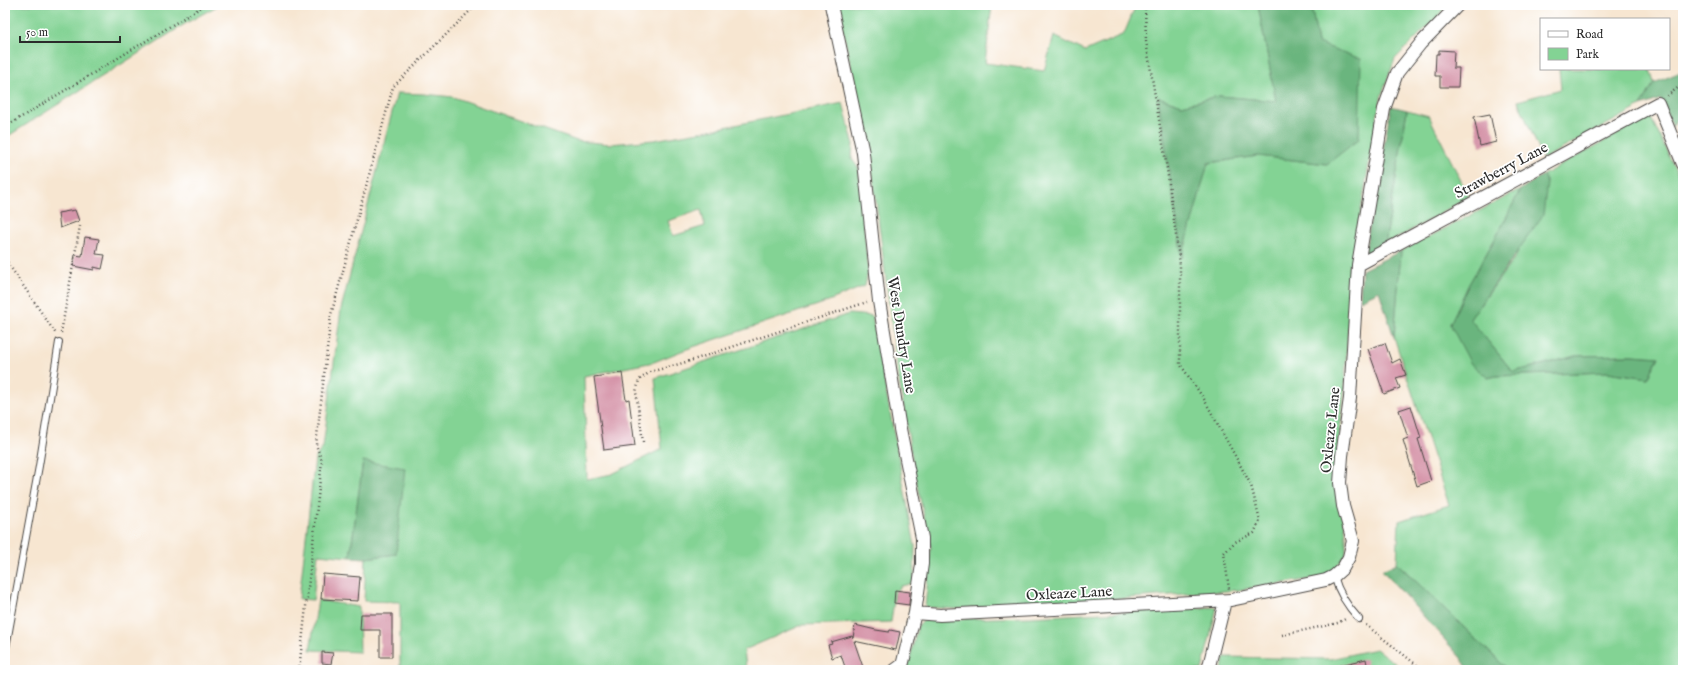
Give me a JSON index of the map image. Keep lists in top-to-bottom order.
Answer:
{
  "streets": {
    "street": ["Strawberry Lane", "West Dundry Lane", "Oxleaze Lane"]
  },
  "crossings": [
    ["Strawberry Lane", "Oxleaze Lane"],
    ["West Dundry Lane", "Oxleaze Lane"]
  ],
  "legend": ["Road", "Park"],
  "scale_bar": "50 m"
}
